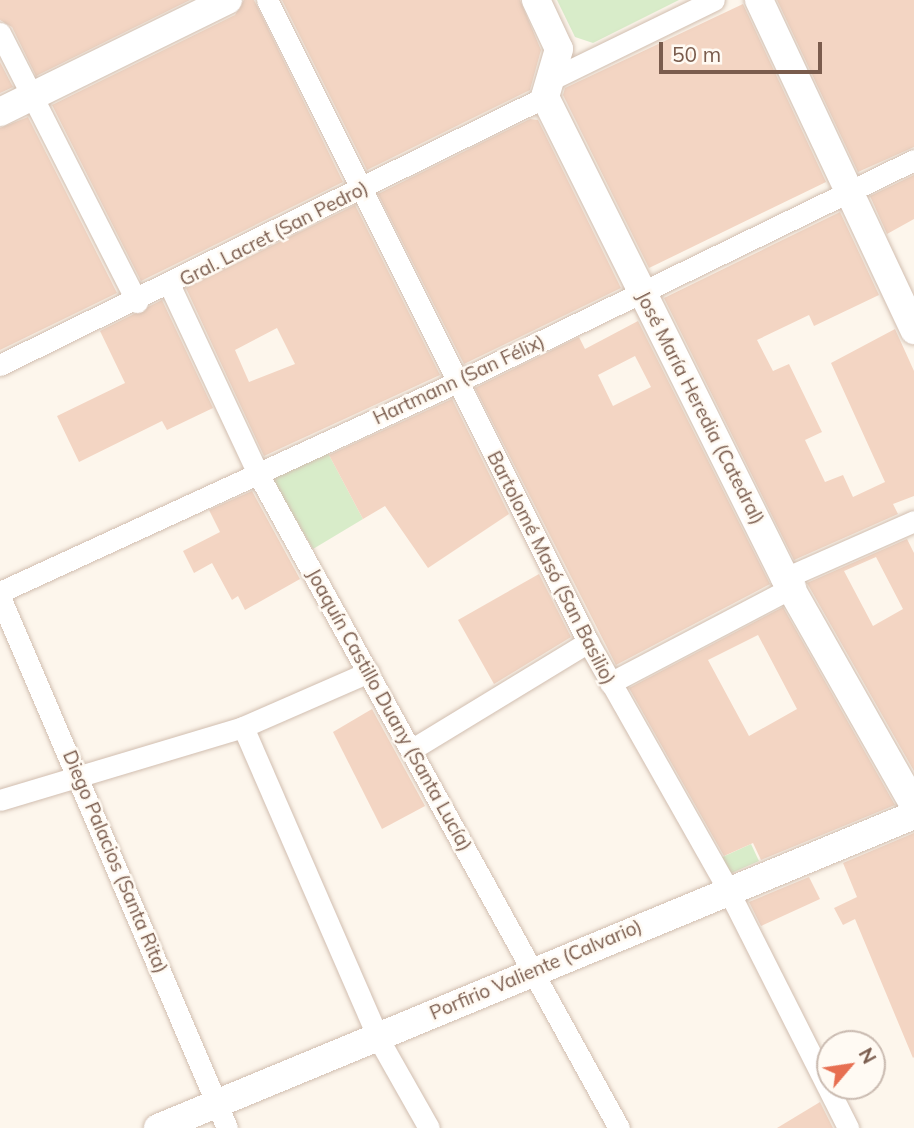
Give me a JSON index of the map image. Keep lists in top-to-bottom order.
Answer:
{
  "streets": {
    "street": [
      "Gral. Lacret (San Pedro)",
      "Hartmann (San Félix)",
      "José María Heredia (Catedral)",
      "Bartolomé Masó (San Basilio)",
      "Joaquín Castillo Duany (Santa Lucía)",
      "Diego Palacios (Santa Rita)",
      "Porfirio Valiente (Calvario)"
    ]
  },
  "crossings": [
    ["Gral. Lacret (San Pedro)", "José María Heredia (Catedral)"],
    ["Gral. Lacret (San Pedro)", "Bartolomé Masó (San Basilio)"],
    ["Gral. Lacret (San Pedro)", "Joaquín Castillo Duany (Santa Lucía)"],
    ["Hartmann (San Félix)", "José María Heredia (Catedral)"],
    ["Hartmann (San Félix)", "Bartolomé Masó (San Basilio)"],
    ["Hartmann (San Félix)", "Joaquín Castillo Duany (Santa Lucía)"],
    ["Bartolomé Masó (San Basilio)", "Porfirio Valiente (Calvario)"],
    ["Joaquín Castillo Duany (Santa Lucía)", "Porfirio Valiente (Calvario)"],
    ["Diego Palacios (Santa Rita)", "Porfirio Valiente (Calvario)"]
  ],
  "scale_bar": "50 m",
  "north": "top right"
}
